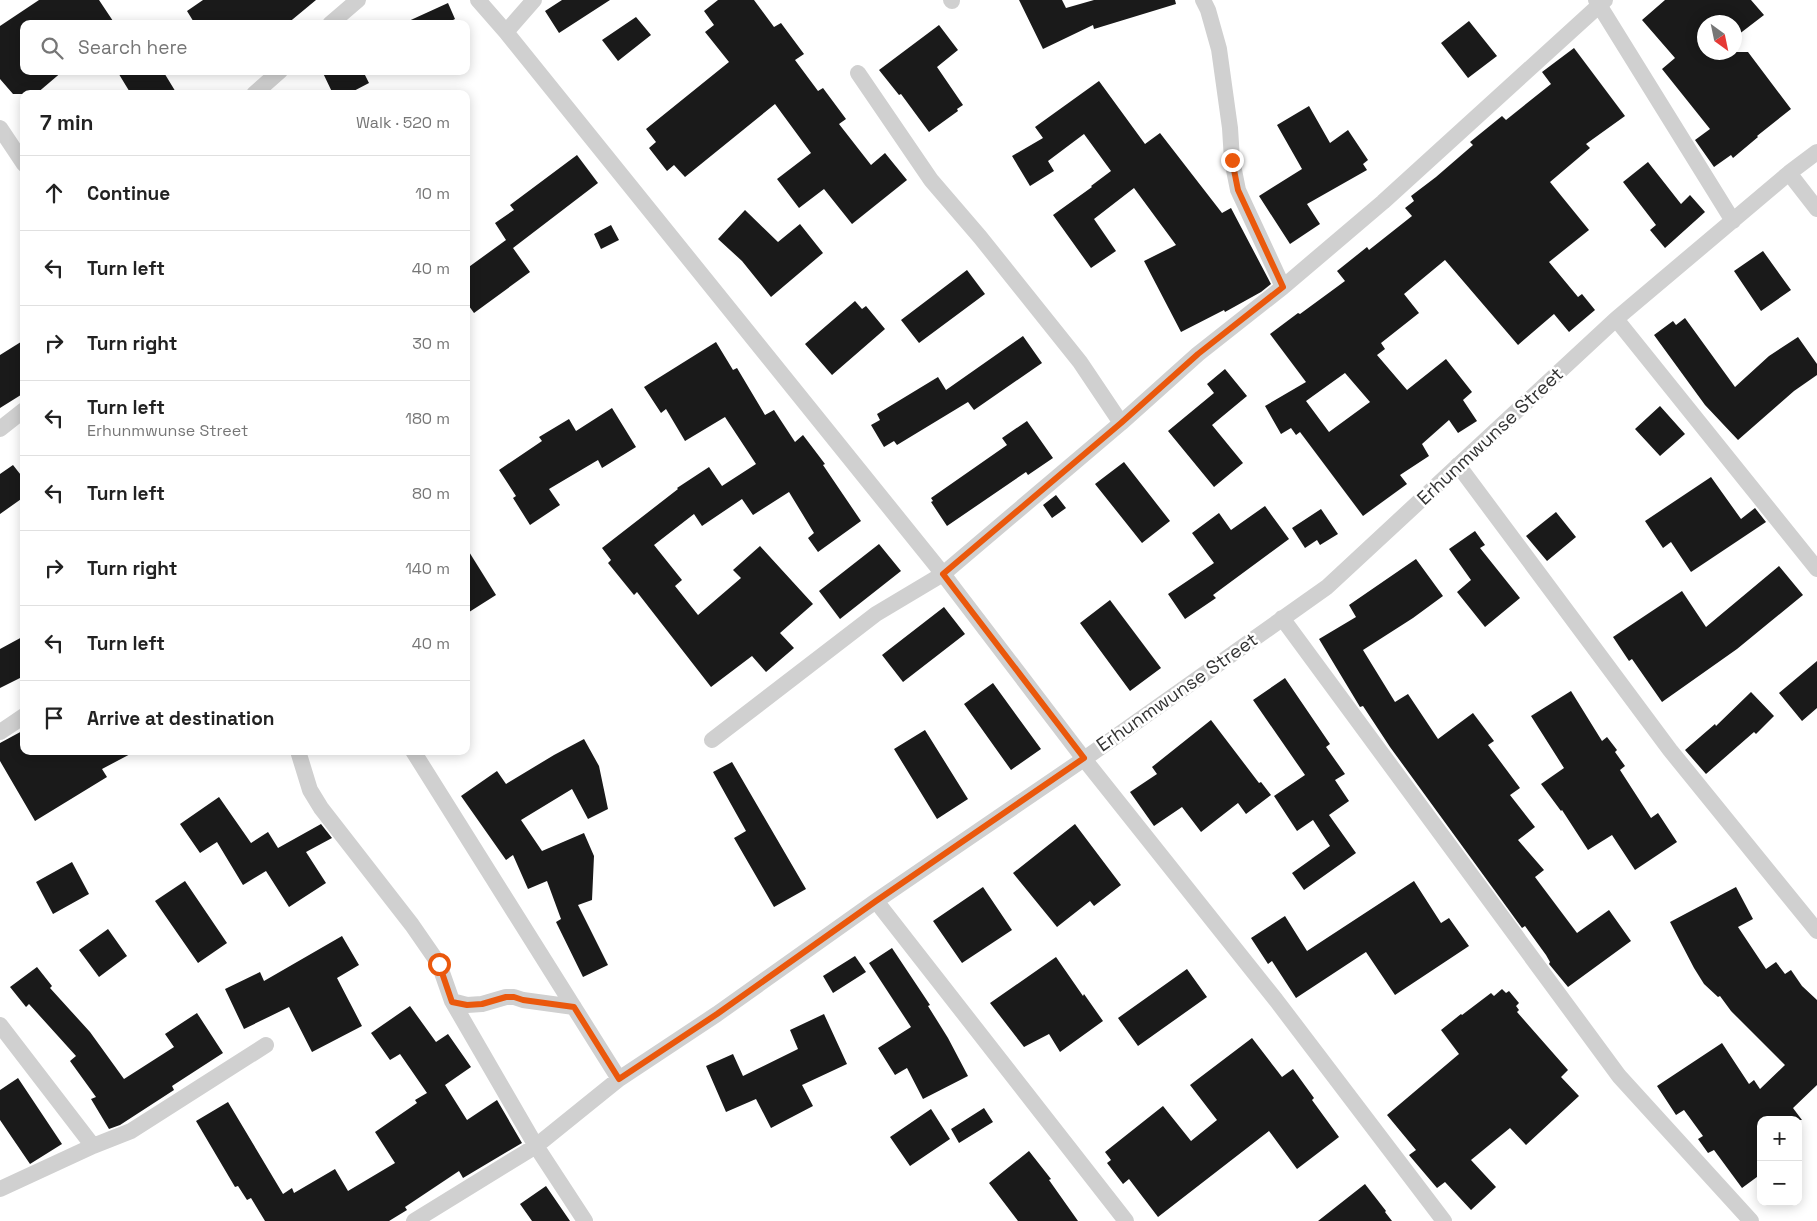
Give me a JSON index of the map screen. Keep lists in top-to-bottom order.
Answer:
{
  "streets": {
    "street": ["Erhunmwunse Street"]
  },
  "north": "bottom right",
  "page": {
    "search": "Search here",
    "heading": ["7 min", "Walk · 520 m"],
    "list": [
      ["Continue", "10 m"],
      ["Turn left", "40 m"],
      ["Turn right", "30 m"],
      ["Turn left", "Erhunmwunse Street", "180 m"],
      ["Turn left", "80 m"],
      ["Turn right", "140 m"],
      ["Turn left", "40 m"],
      "Arrive at destination"
    ],
    "map_buttons": ["+", "−"]
  }
}
